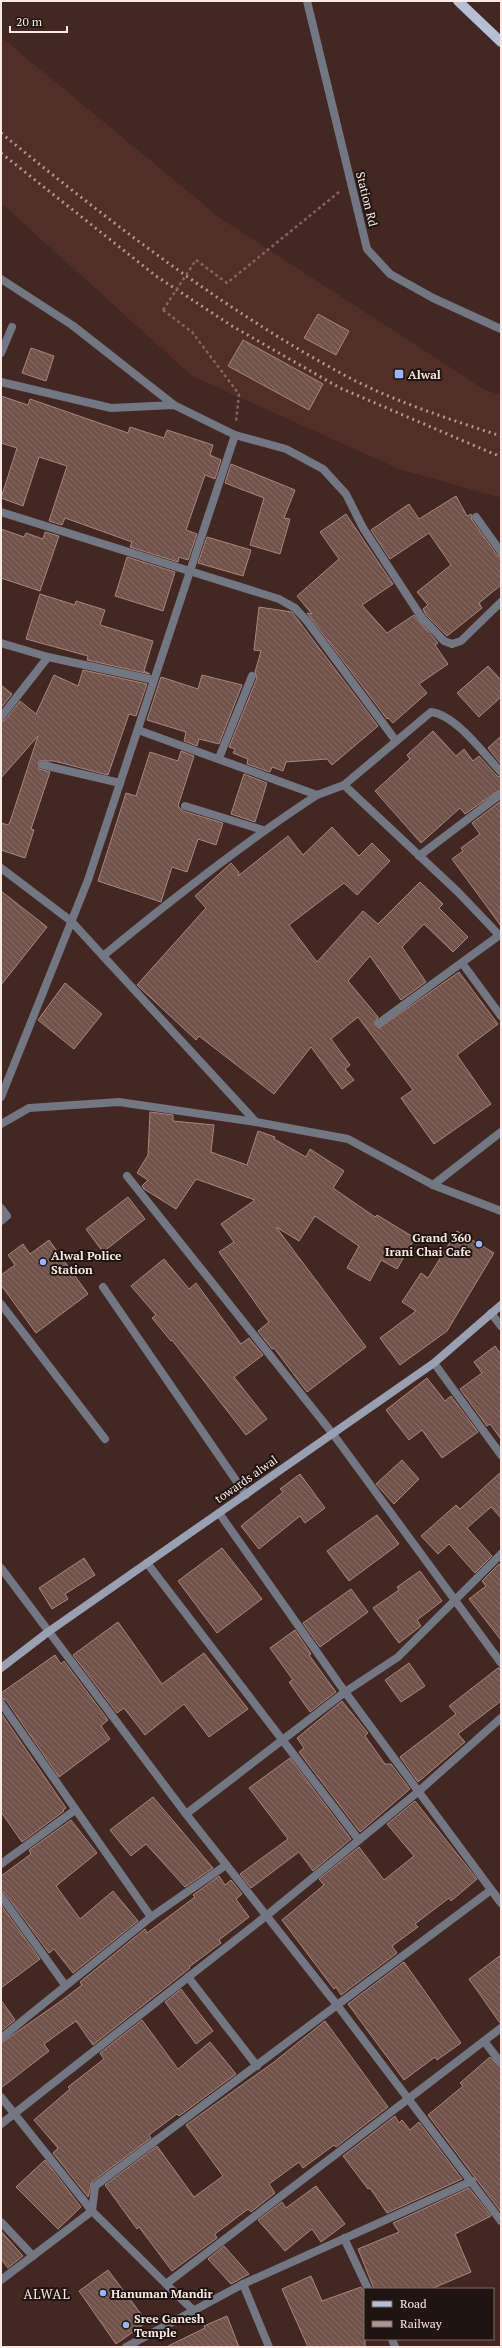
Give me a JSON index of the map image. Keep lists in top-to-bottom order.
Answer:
{
  "streets": {
    "main road": ["towards alwal"],
    "street": ["Station Rd"]
  },
  "districts": ["ALWAL"],
  "places": {
    "transit": ["Alwal"],
    "other": [
      "Grand 360 Irani Chai Cafe",
      "Alwal Police Station",
      "Hanuman Mandir",
      "Sree Ganesh Temple"
    ]
  },
  "legend": ["Road", "Railway"],
  "scale_bar": "20 m"
}
